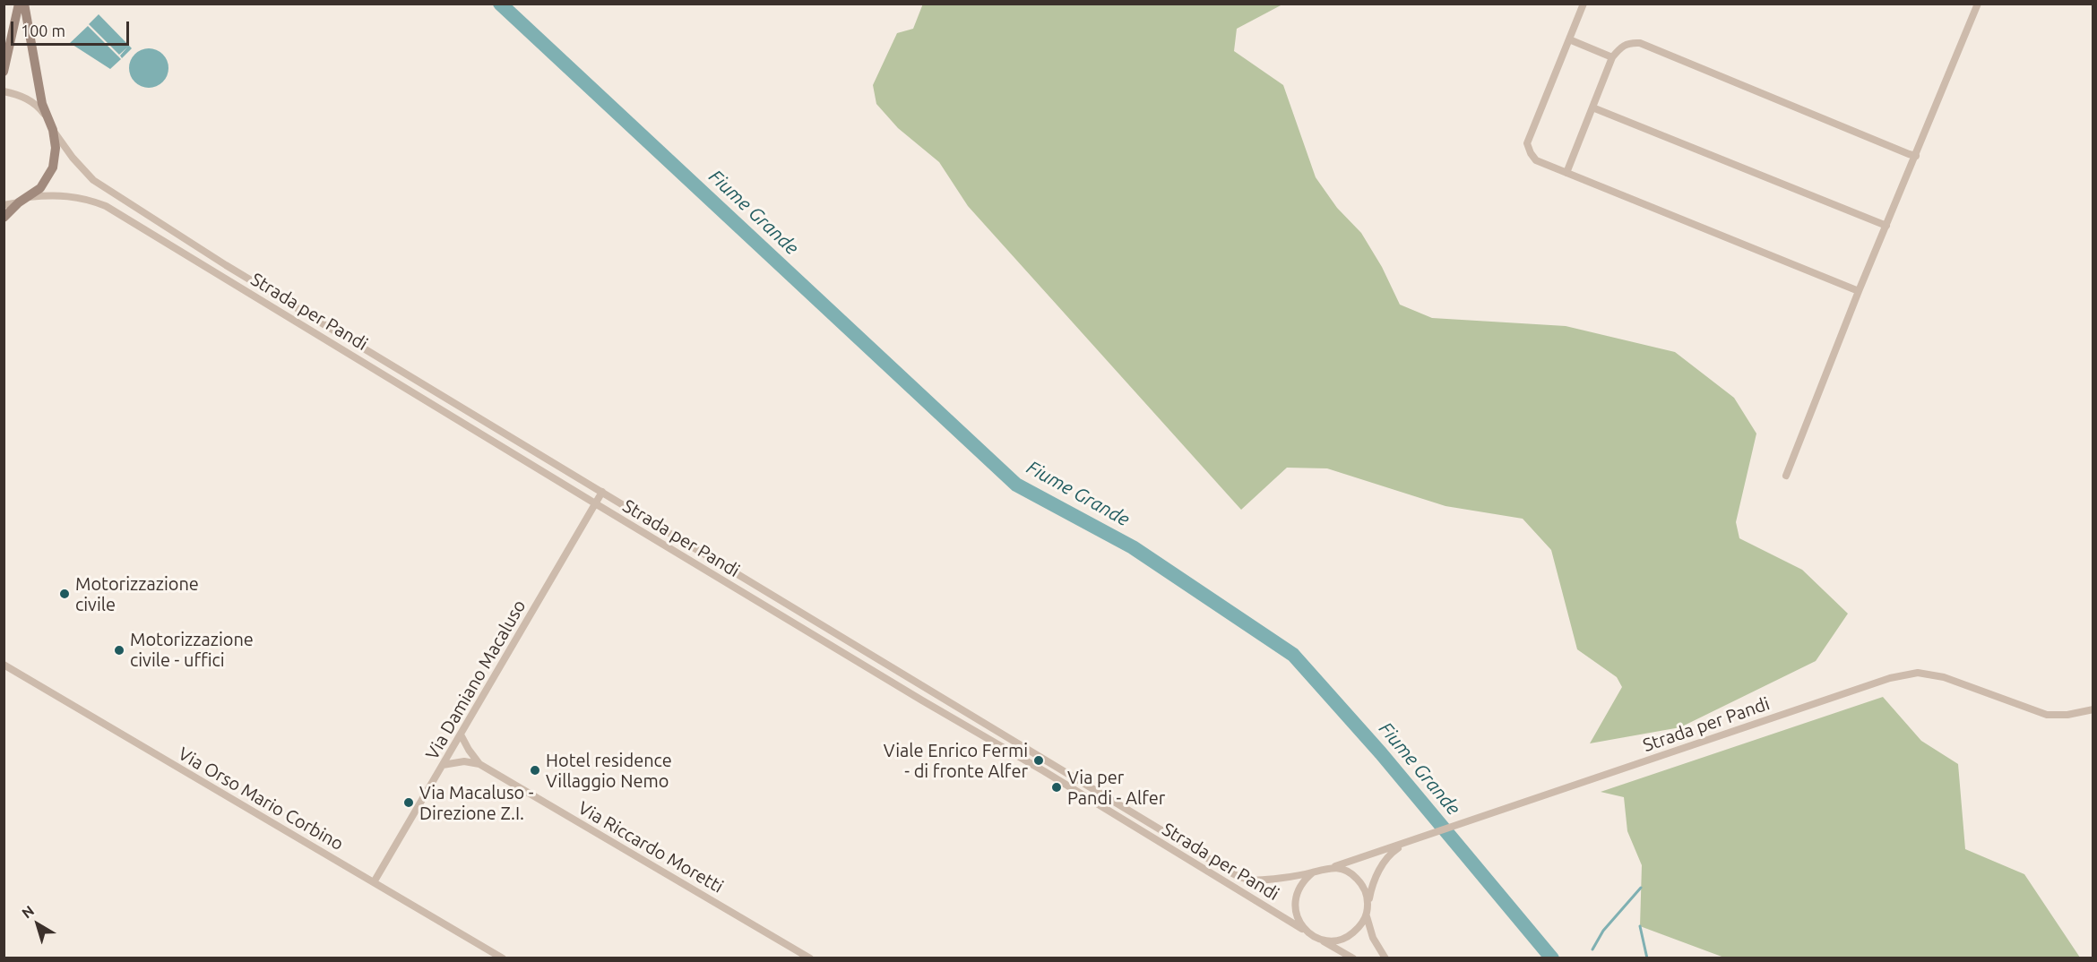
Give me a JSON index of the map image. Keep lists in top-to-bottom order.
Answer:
{
  "streets": {
    "street": [
      "Strada per Pandi",
      "Via Damiano Macaluso",
      "Via Orso Mario Corbino",
      "Via Riccardo Moretti"
    ]
  },
  "crossings": [
    ["Strada per Pandi", "Via Damiano Macaluso"],
    ["Via Damiano Macaluso", "Via Orso Mario Corbino"],
    ["Via Damiano Macaluso", "Via Riccardo Moretti"]
  ],
  "water": ["Fiume Grande"],
  "places": [
    "Motorizzazione civile",
    "Motorizzazione civile - uffici",
    "Viale Enrico Fermi - di fronte Alfer",
    "Hotel residence Villaggio Nemo",
    "Via per Pandi - Alfer",
    "Via Macaluso - Direzione Z.I."
  ],
  "scale_bar": "100 m",
  "north": "top left"
}
